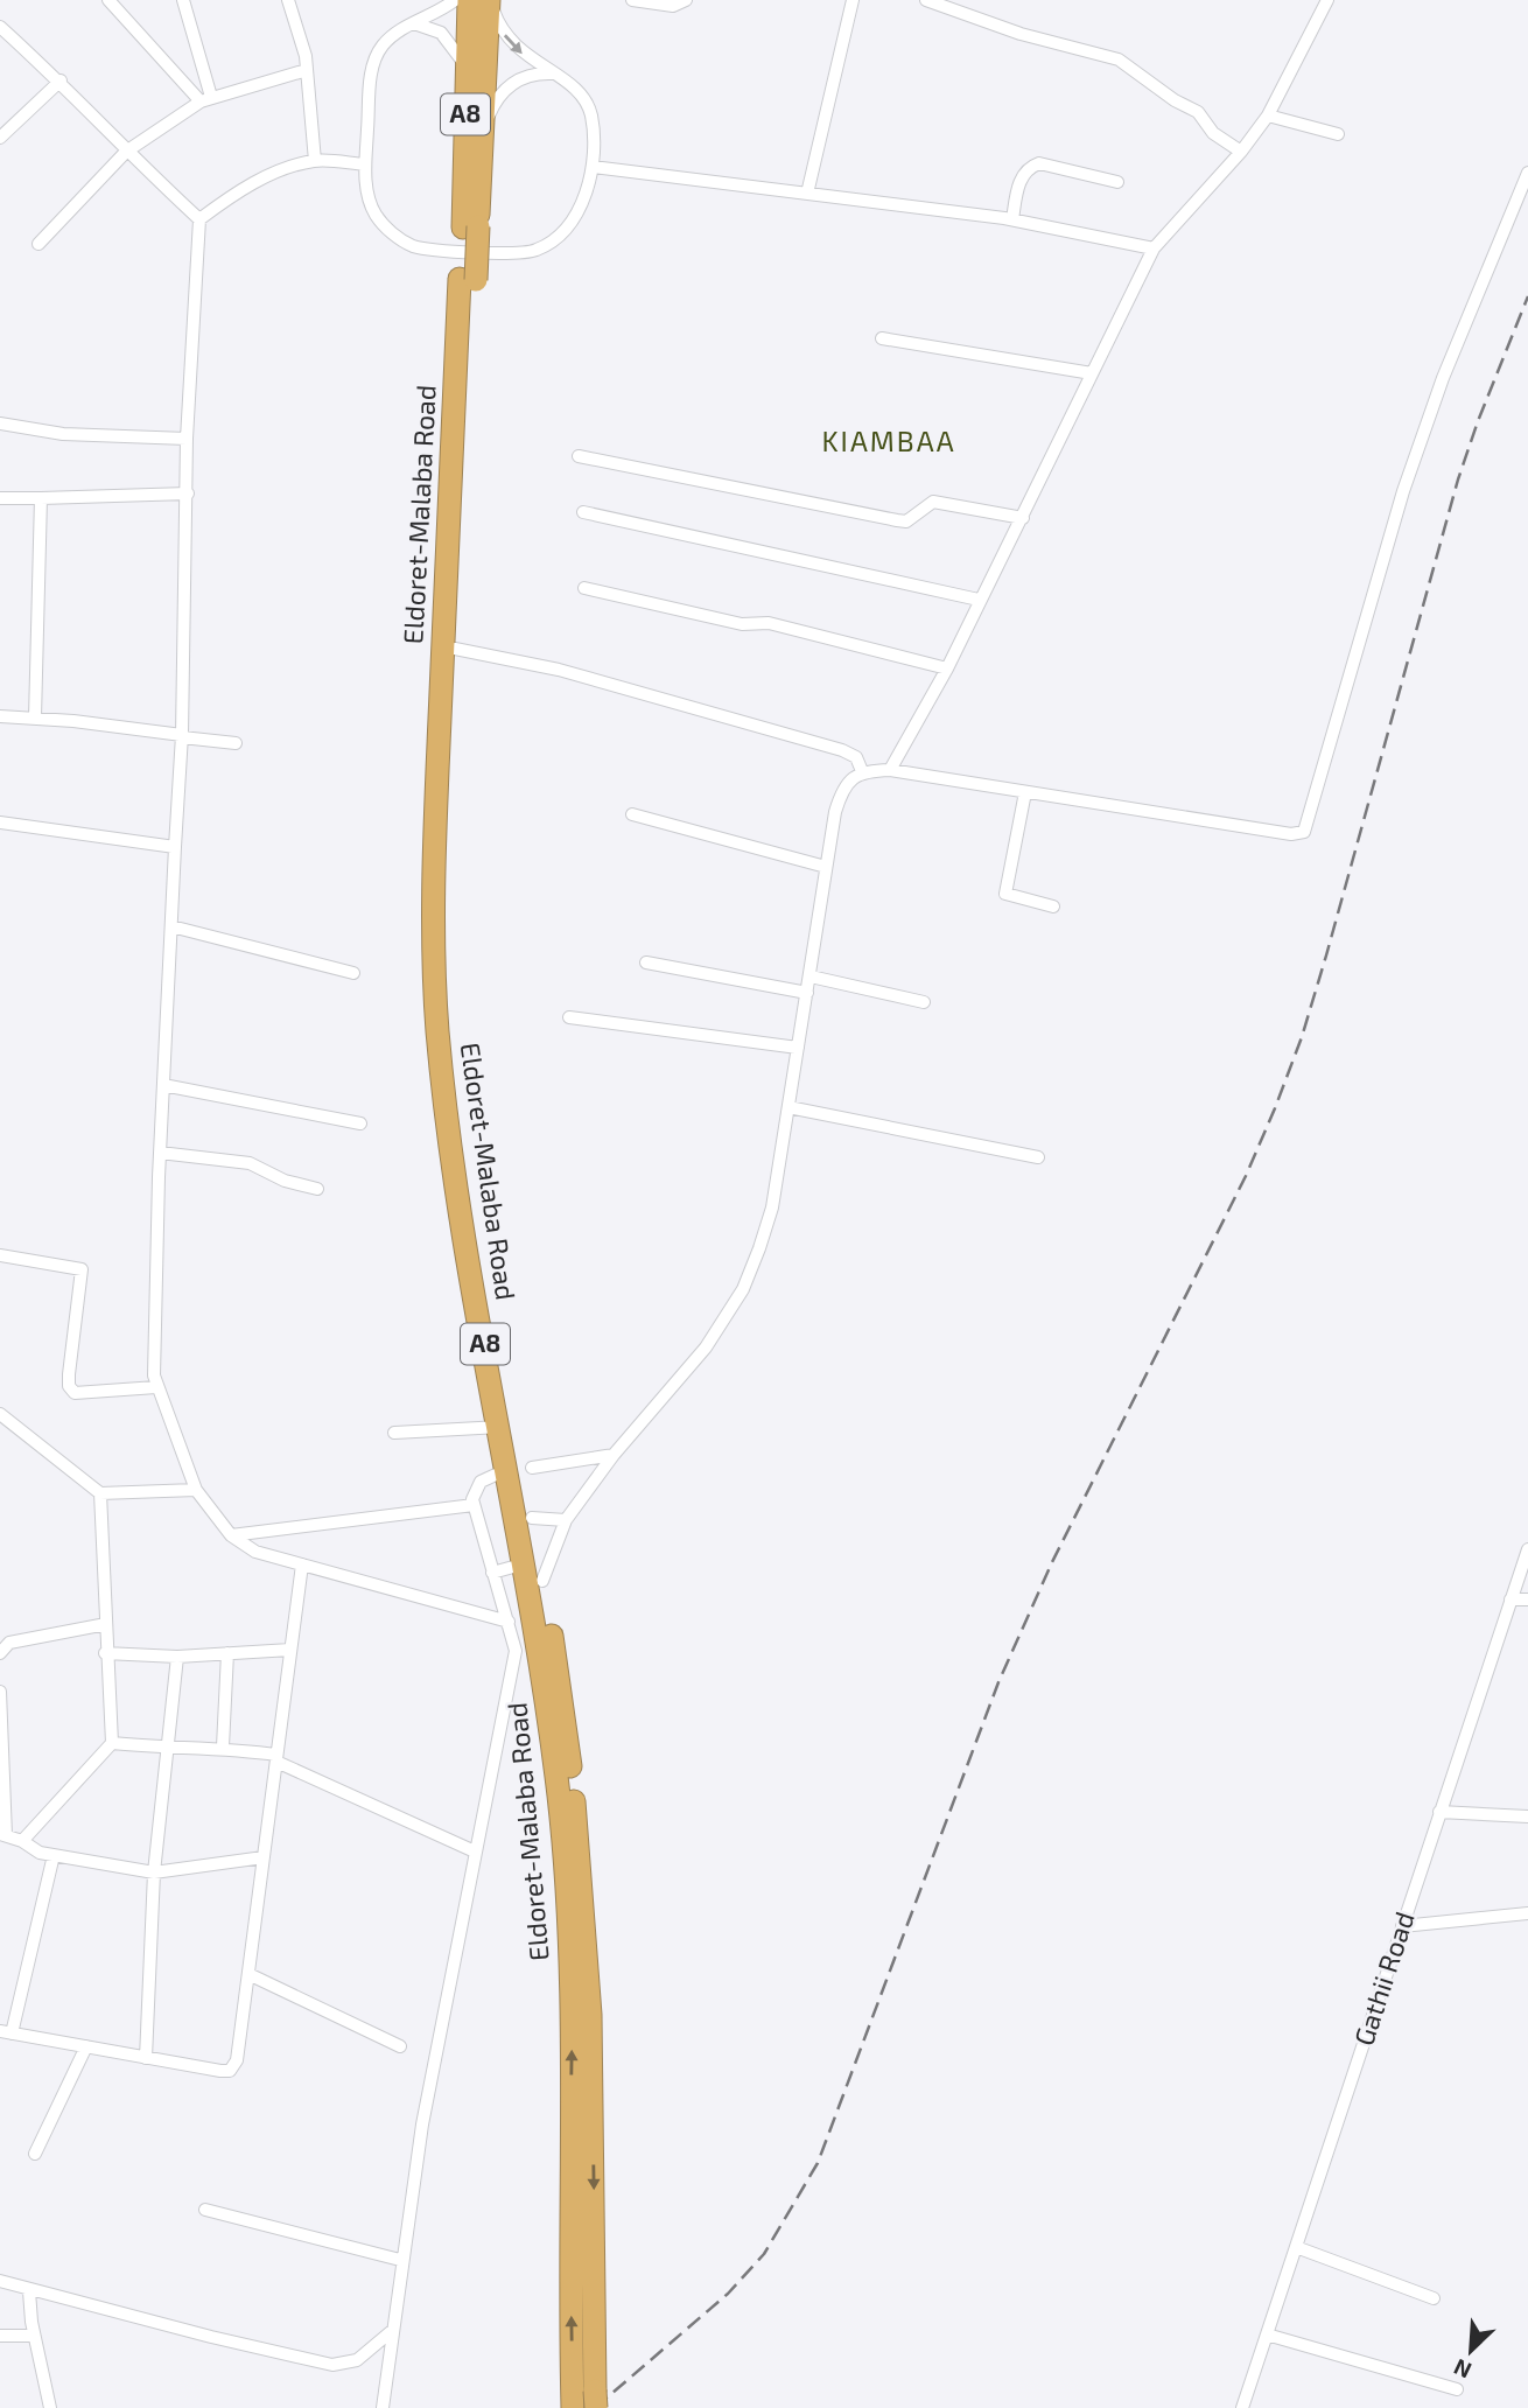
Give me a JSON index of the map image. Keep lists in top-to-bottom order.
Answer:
{
  "streets": {
    "highway": ["A8", "Eldoret-Malaba Road"],
    "street": ["Gathii Road"]
  },
  "crossings": [
    ["A8", "Eldoret-Malaba Road"]
  ],
  "districts": ["KIAMBAA"],
  "north": "bottom left"
}
